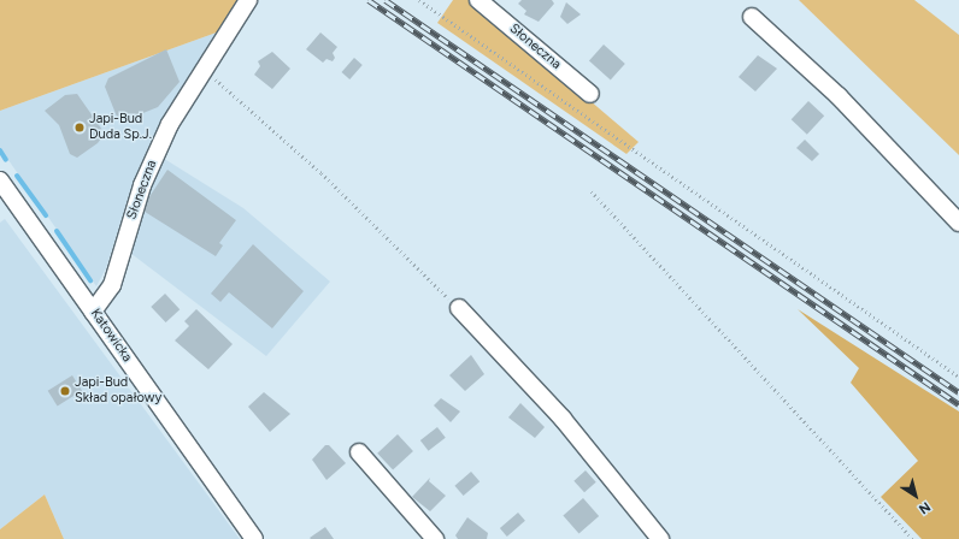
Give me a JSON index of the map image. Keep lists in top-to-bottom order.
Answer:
{
  "streets": {
    "street": ["Słoneczna", "Katowicka"]
  },
  "crossings": [
    ["Słoneczna", "Katowicka"]
  ],
  "places": ["Japi-Bud Duda Sp.J.", "Japi-Bud Skład opałowy"],
  "north": "bottom right"
}
